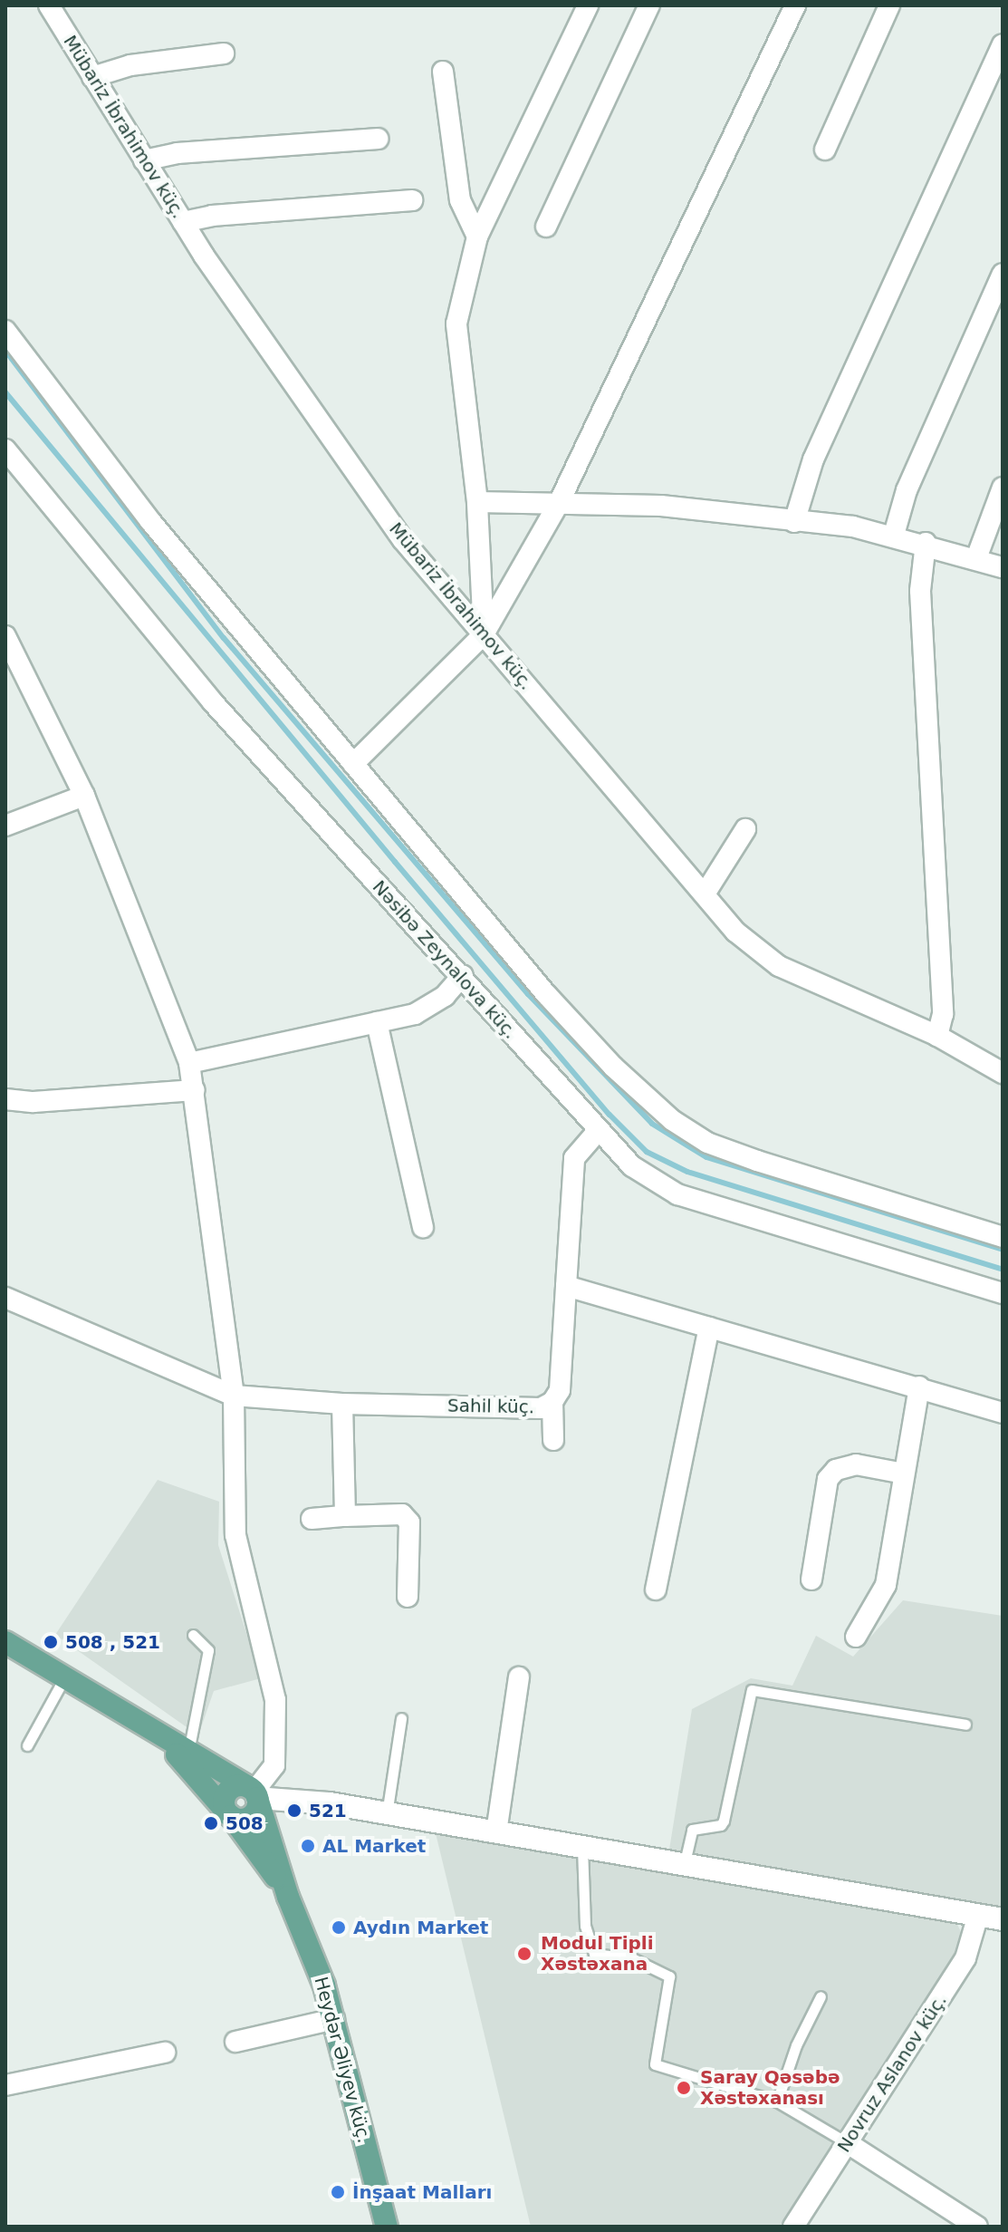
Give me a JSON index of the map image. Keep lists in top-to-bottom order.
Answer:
{
  "streets": {
    "main road": ["Heydər Əliyev küç."],
    "street": [
      "Mübariz İbrahimov küç.",
      "Nəsibə Zeynalova küç.",
      "Sahil küç.",
      "Novruz Aslanov küç."
    ]
  },
  "crossings": [
    ["Nəsibə Zeynalova küç.", "Sahil küç."]
  ],
  "places": [
    "508 , 521",
    "521",
    "508",
    "AL Market",
    "Aydın Market",
    "Modul Tipli Xəstəxana",
    "Saray Qəsəbə Xəstəxanası",
    "İnşaat Malları"
  ]
}
